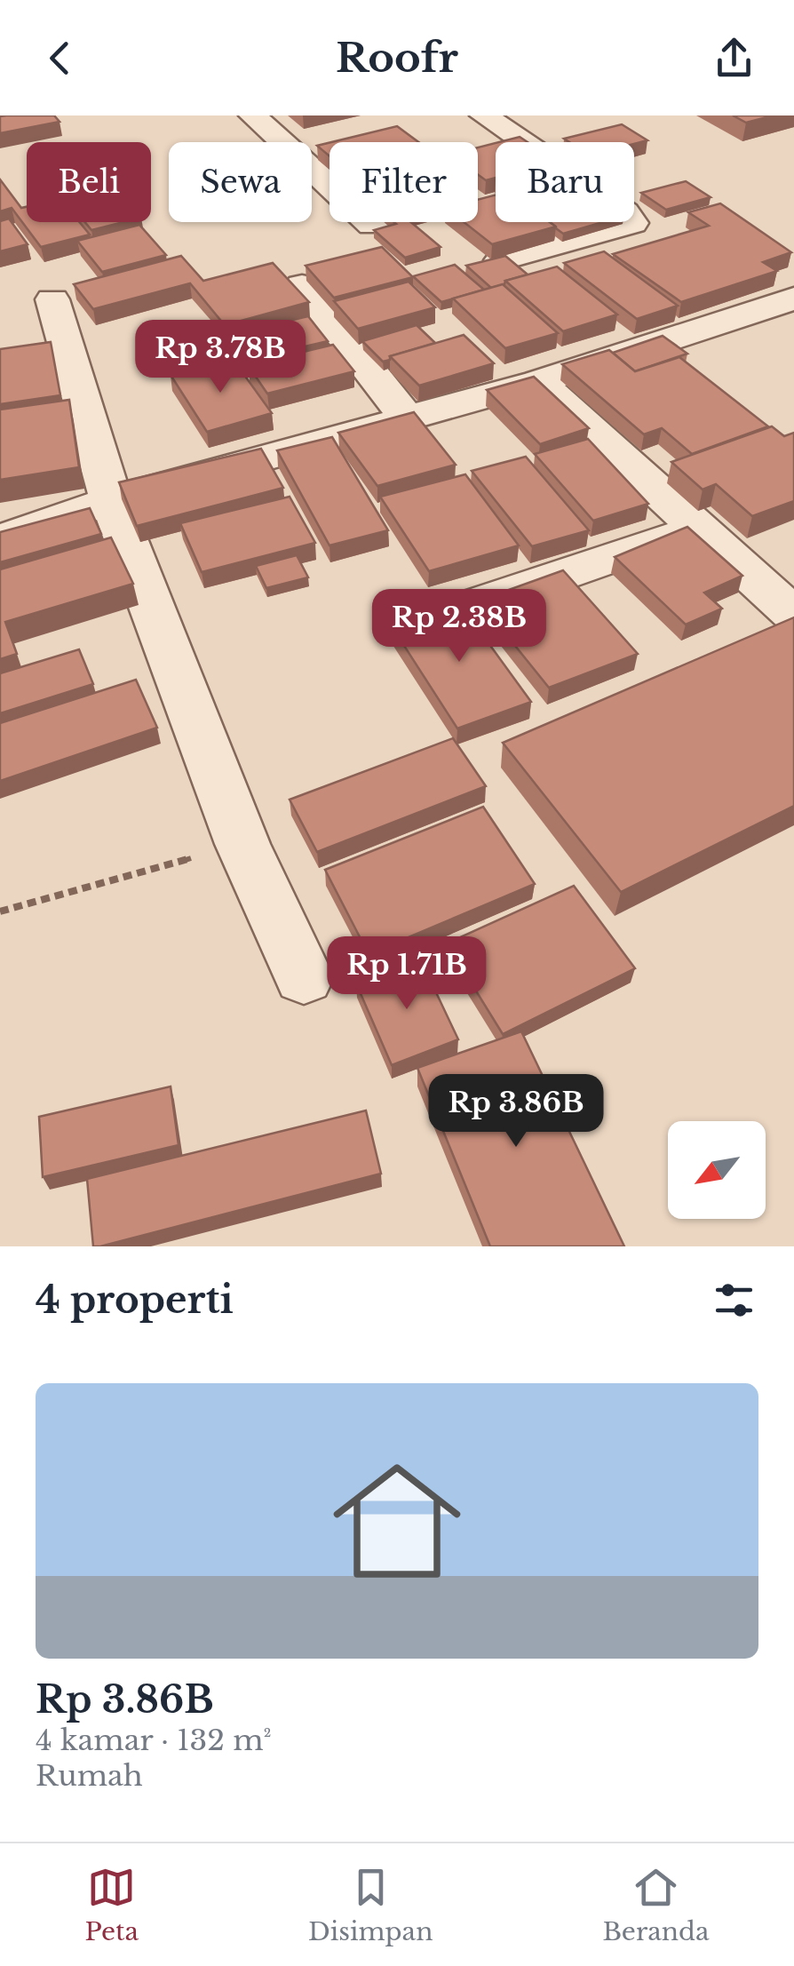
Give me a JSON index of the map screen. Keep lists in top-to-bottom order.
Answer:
{
  "north": "bottom left",
  "page": {
    "header": "Roofr",
    "chip": [
      "Beli",
      "Sewa",
      "Filter",
      "Baru"
    ],
    "price": [
      "Rp 3.78B",
      "Rp 2.38B",
      "Rp 1.71B",
      "Rp 3.86B"
    ],
    "heading": "4 properti",
    "list": [
      {
        "name": "Rp 3.86B",
        "note": "4 kamar · 132 m² · Rumah"
      }
    ],
    "tabs": ["Peta", "Disimpan", "Beranda"]
  }
}
